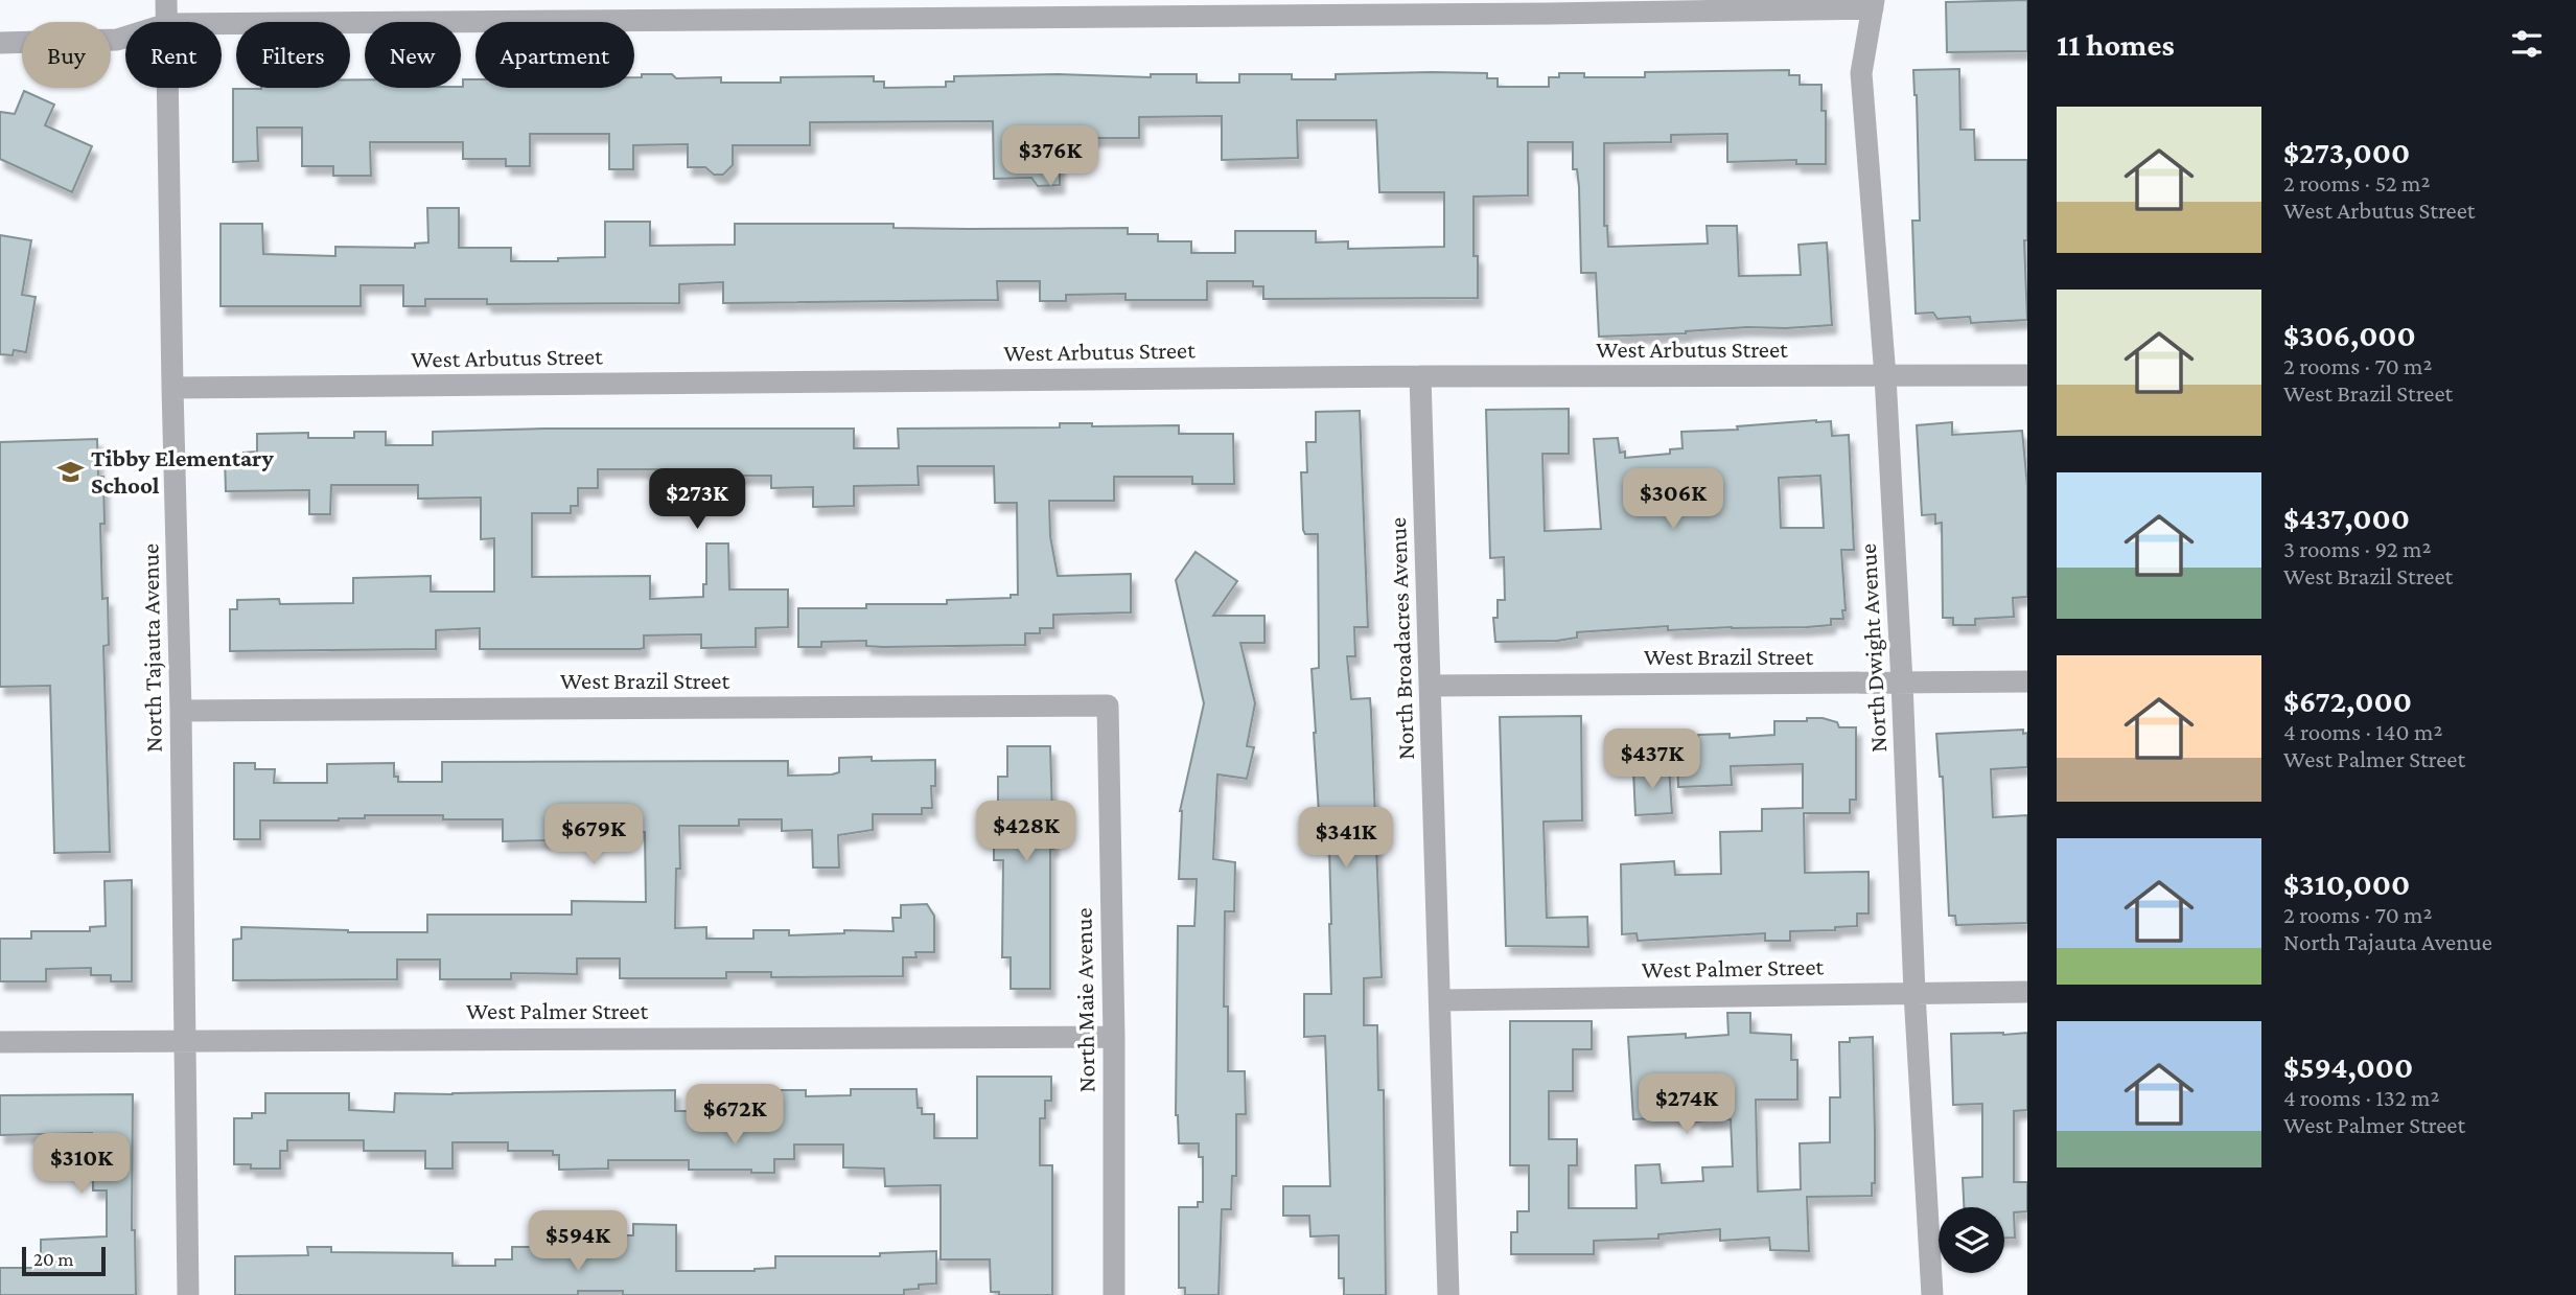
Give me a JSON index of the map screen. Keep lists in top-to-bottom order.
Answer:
{
  "streets": {
    "street": [
      "West Arbutus Street",
      "North Broadacres Avenue",
      "North Tajauta Avenue",
      "North Dwight Avenue",
      "West Brazil Street",
      "West Palmer Street",
      "North Maie Avenue"
    ]
  },
  "crossings": [
    ["West Arbutus Street", "North Broadacres Avenue"],
    ["West Arbutus Street", "North Tajauta Avenue"],
    ["West Arbutus Street", "North Dwight Avenue"],
    ["North Broadacres Avenue", "West Brazil Street"],
    ["North Broadacres Avenue", "West Palmer Street"],
    ["North Tajauta Avenue", "West Brazil Street"],
    ["North Tajauta Avenue", "West Palmer Street"],
    ["North Dwight Avenue", "West Brazil Street"],
    ["North Dwight Avenue", "West Palmer Street"],
    ["West Brazil Street", "North Maie Avenue"],
    ["West Palmer Street", "North Maie Avenue"]
  ],
  "places": {
    "school or university": ["Tibby Elementary School"]
  },
  "scale_bar": "20 m",
  "page": {
    "heading": "11 homes",
    "chip": [
      "Buy",
      "Rent",
      "Filters",
      "New",
      "Apartment"
    ],
    "list": [
      {
        "name": "$273,000",
        "note": "2 rooms · 52 m² · West Arbutus Street"
      },
      {
        "name": "$306,000",
        "note": "2 rooms · 70 m² · West Brazil Street"
      },
      {
        "name": "$437,000",
        "note": "3 rooms · 92 m² · West Brazil Street"
      },
      {
        "name": "$672,000",
        "note": "4 rooms · 140 m² · West Palmer Street"
      },
      {
        "name": "$310,000",
        "note": "2 rooms · 70 m² · North Tajauta Avenue"
      },
      {
        "name": "$594,000",
        "note": "4 rooms · 132 m² · West Palmer Street"
      }
    ],
    "price": [
      "$376K",
      "$273K",
      "$306K",
      "$437K",
      "$428K",
      "$679K",
      "$341K",
      "$274K",
      "$672K",
      "$310K",
      "$594K"
    ],
    "scale": "20 m"
  }
}
